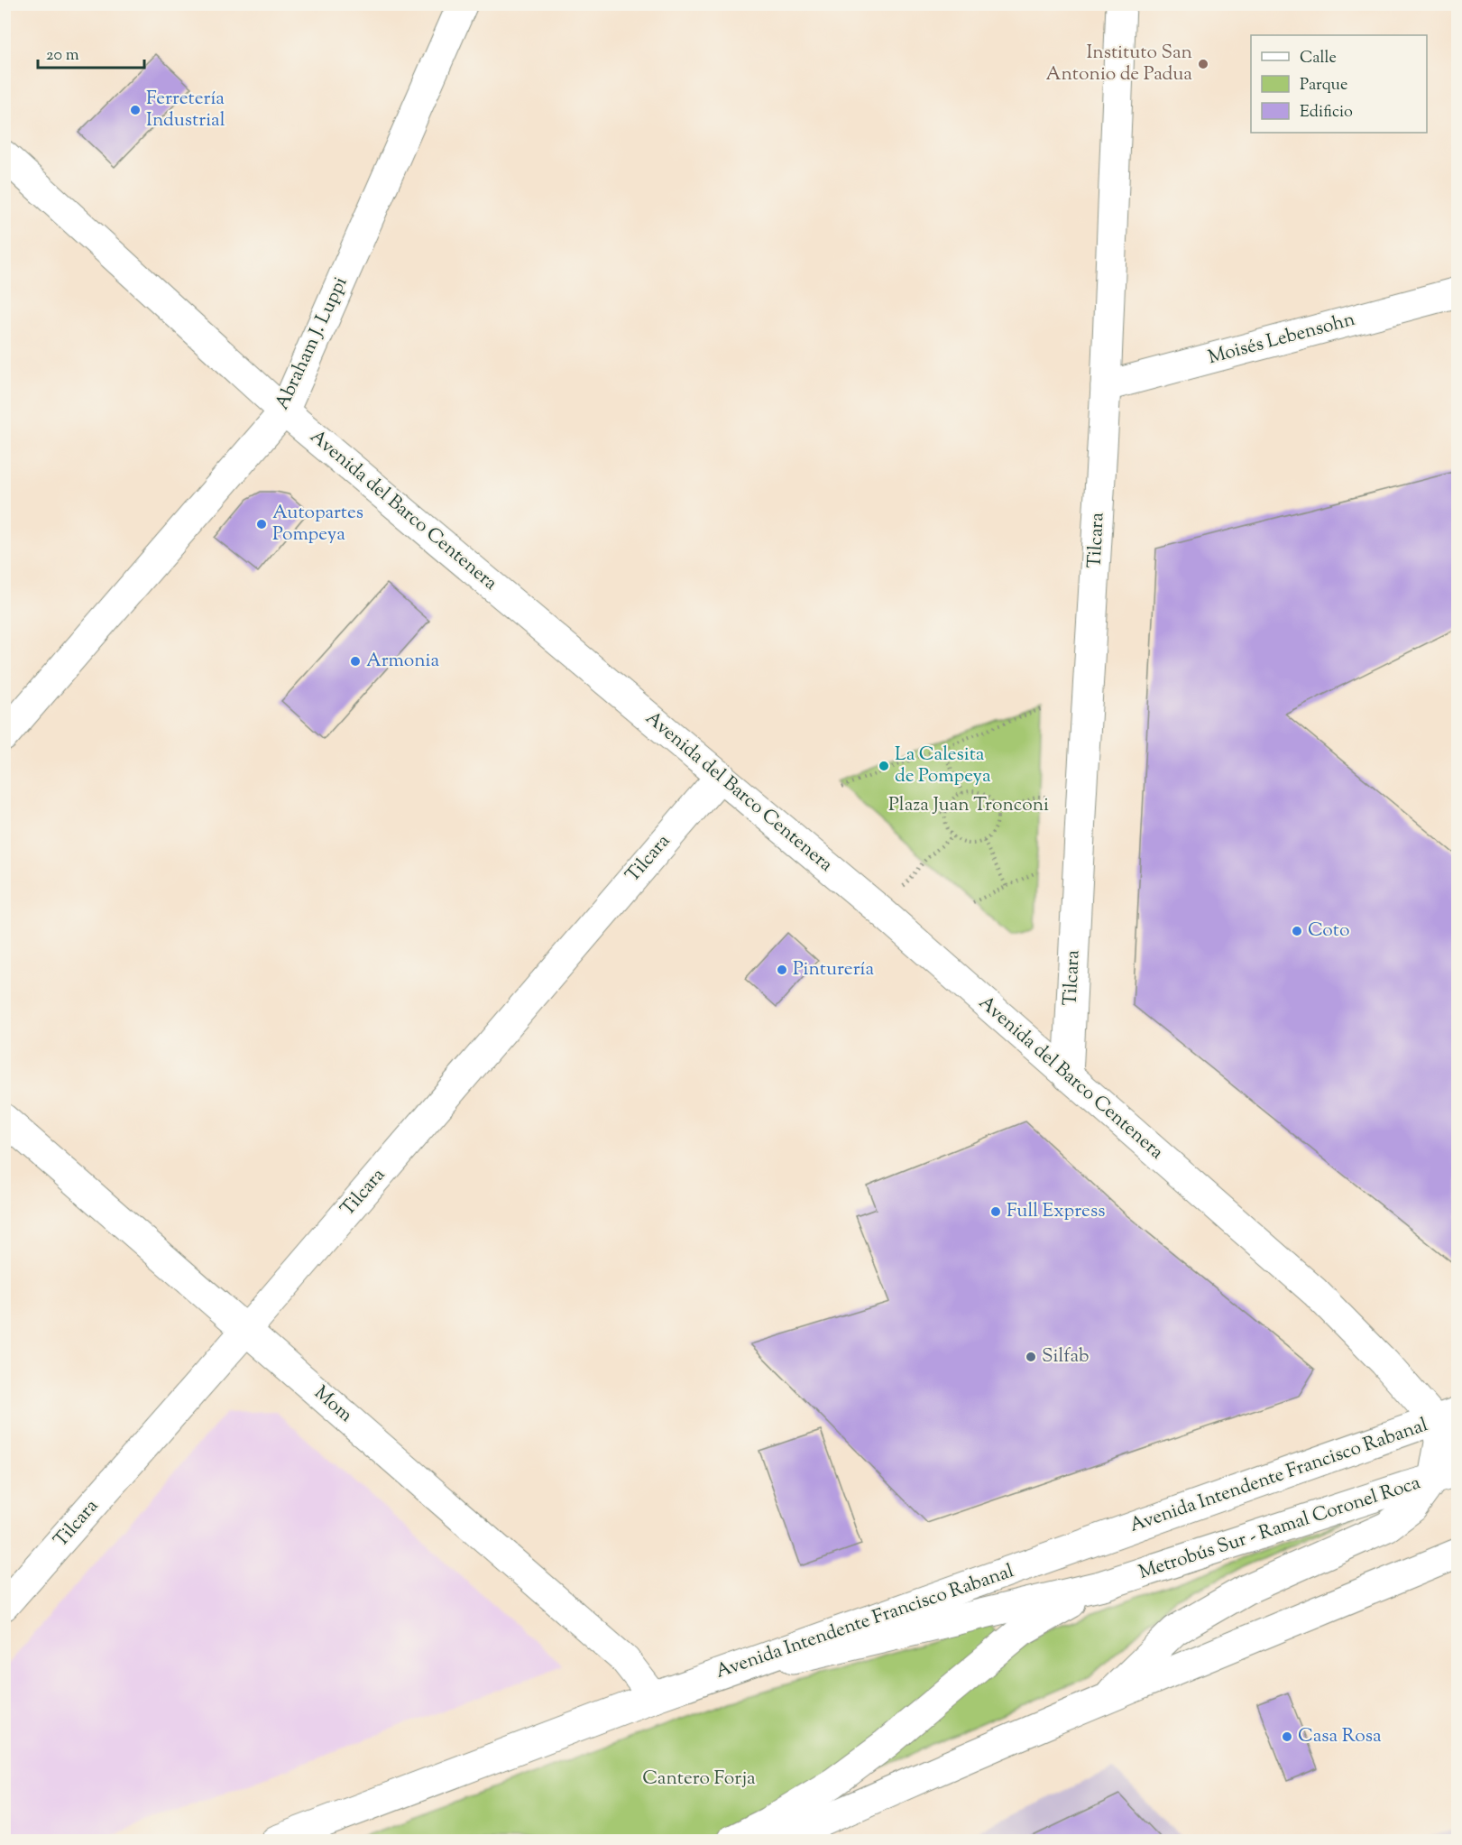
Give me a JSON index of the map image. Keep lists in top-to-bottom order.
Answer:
{
  "streets": {
    "main road": [
      "Moisés Lebensohn",
      "Abraham J. Luppi",
      "Avenida del Barco Centenera",
      "Tilcara",
      "Mom",
      "Avenida Intendente Francisco Rabanal",
      "Metrobús Sur - Ramal Coronel Roca"
    ]
  },
  "crossings": [
    ["Moisés Lebensohn", "Tilcara"],
    ["Abraham J. Luppi", "Avenida del Barco Centenera"],
    ["Avenida del Barco Centenera", "Tilcara"],
    ["Avenida del Barco Centenera", "Avenida Intendente Francisco Rabanal"],
    ["Tilcara", "Mom"],
    ["Mom", "Avenida Intendente Francisco Rabanal"],
    ["Avenida Intendente Francisco Rabanal", "Metrobús Sur - Ramal Coronel Roca"]
  ],
  "parks": ["Plaza Juan Tronconi", "Cantero Forja"],
  "places": [
    "Instituto San Antonio de Padua",
    "Ferretería Industrial",
    "Autopartes Pompeya",
    "Armonia",
    "La Calesita de Pompeya",
    "Coto",
    "Pinturería",
    "Full Express",
    "Silfab",
    "Casa Rosa"
  ],
  "legend": ["Calle", "Parque", "Edificio"],
  "scale_bar": "20 m"
}
